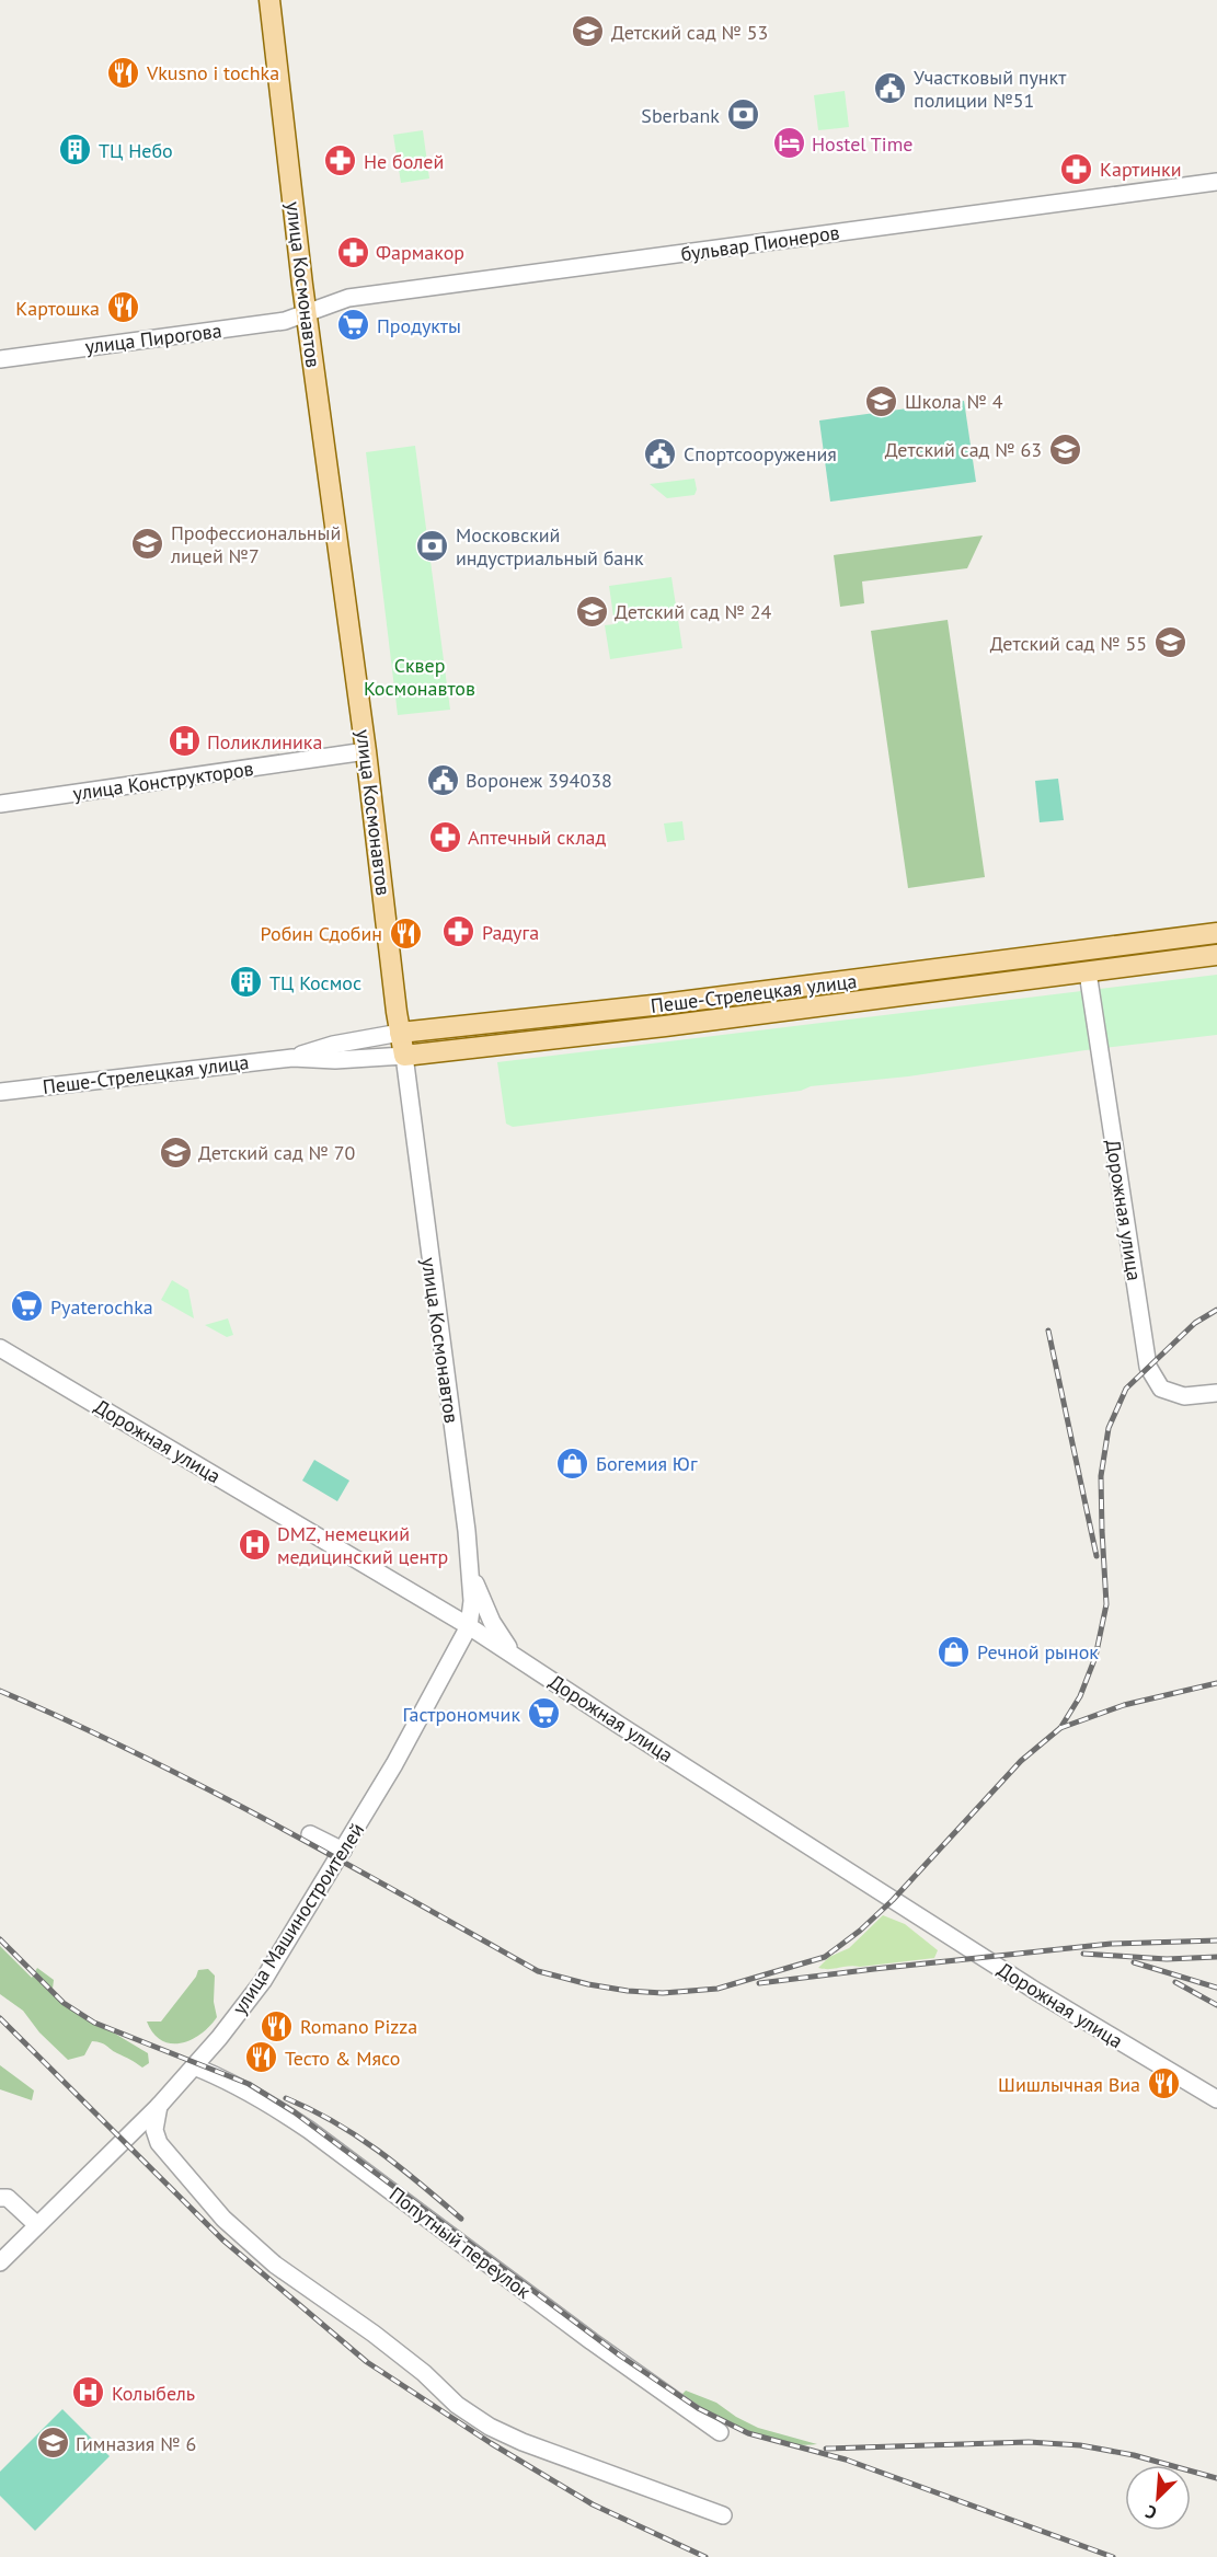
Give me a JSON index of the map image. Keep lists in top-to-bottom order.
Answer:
{
  "streets": {
    "main road": ["улица Космонавтов", "Пеше-Стрелецкая улица"],
    "street": [
      "бульвар Пионеров",
      "улица Пирогова",
      "улица Конструкторов",
      "Дорожная улица",
      "улица Машиностроителей",
      "Попутный переулок"
    ]
  },
  "crossings": [
    ["бульвар Пионеров", "улица Космонавтов"],
    ["бульвар Пионеров", "улица Пирогова"],
    ["улица Космонавтов", "улица Пирогова"],
    ["улица Космонавтов", "улица Конструкторов"],
    ["улица Космонавтов", "Пеше-Стрелецкая улица"],
    ["улица Космонавтов", "Дорожная улица"],
    ["улица Космонавтов", "улица Машиностроителей"],
    ["Пеше-Стрелецкая улица", "Дорожная улица"],
    ["Дорожная улица", "улица Машиностроителей"],
    ["улица Машиностроителей", "Попутный переулок"]
  ],
  "parks": ["Сквер Космонавтов"],
  "places": {
    "school or university": [
      "Детский сад № 53",
      "Школа № 4",
      "Детский сад № 63",
      "Профессиональный лицей №7",
      "Детский сад № 24",
      "Детский сад № 55",
      "Детский сад № 70",
      "Гимназия № 6"
    ],
    "restaurant": [
      "Vkusno i tochka",
      "Картошка",
      "Робин Сдобин",
      "Romano Pizza",
      "Тесто & Мясо",
      "Шишлычная Виа"
    ],
    "public building": ["Участковый пункт полиции №51", "Спортсооружения", "Воронеж 394038"],
    "bank": ["Sberbank", "Московский индустриальный банк"],
    "hotel": ["Hostel Time"],
    "building": ["ТЦ Небо", "ТЦ Космос"],
    "pharmacy": [
      "Не болей",
      "Картинки",
      "Фармакор",
      "Аптечный склад",
      "Радуга"
    ],
    "supermarket": ["Продукты", "Pyaterochka", "Гастрономчик"],
    "hospital": ["Поликлиника", "DMZ, немецкий медицинский центр", "Колыбель"],
    "shop": ["Богемия Юг", "Речной рынок"]
  },
  "north": "bottom left"
}
